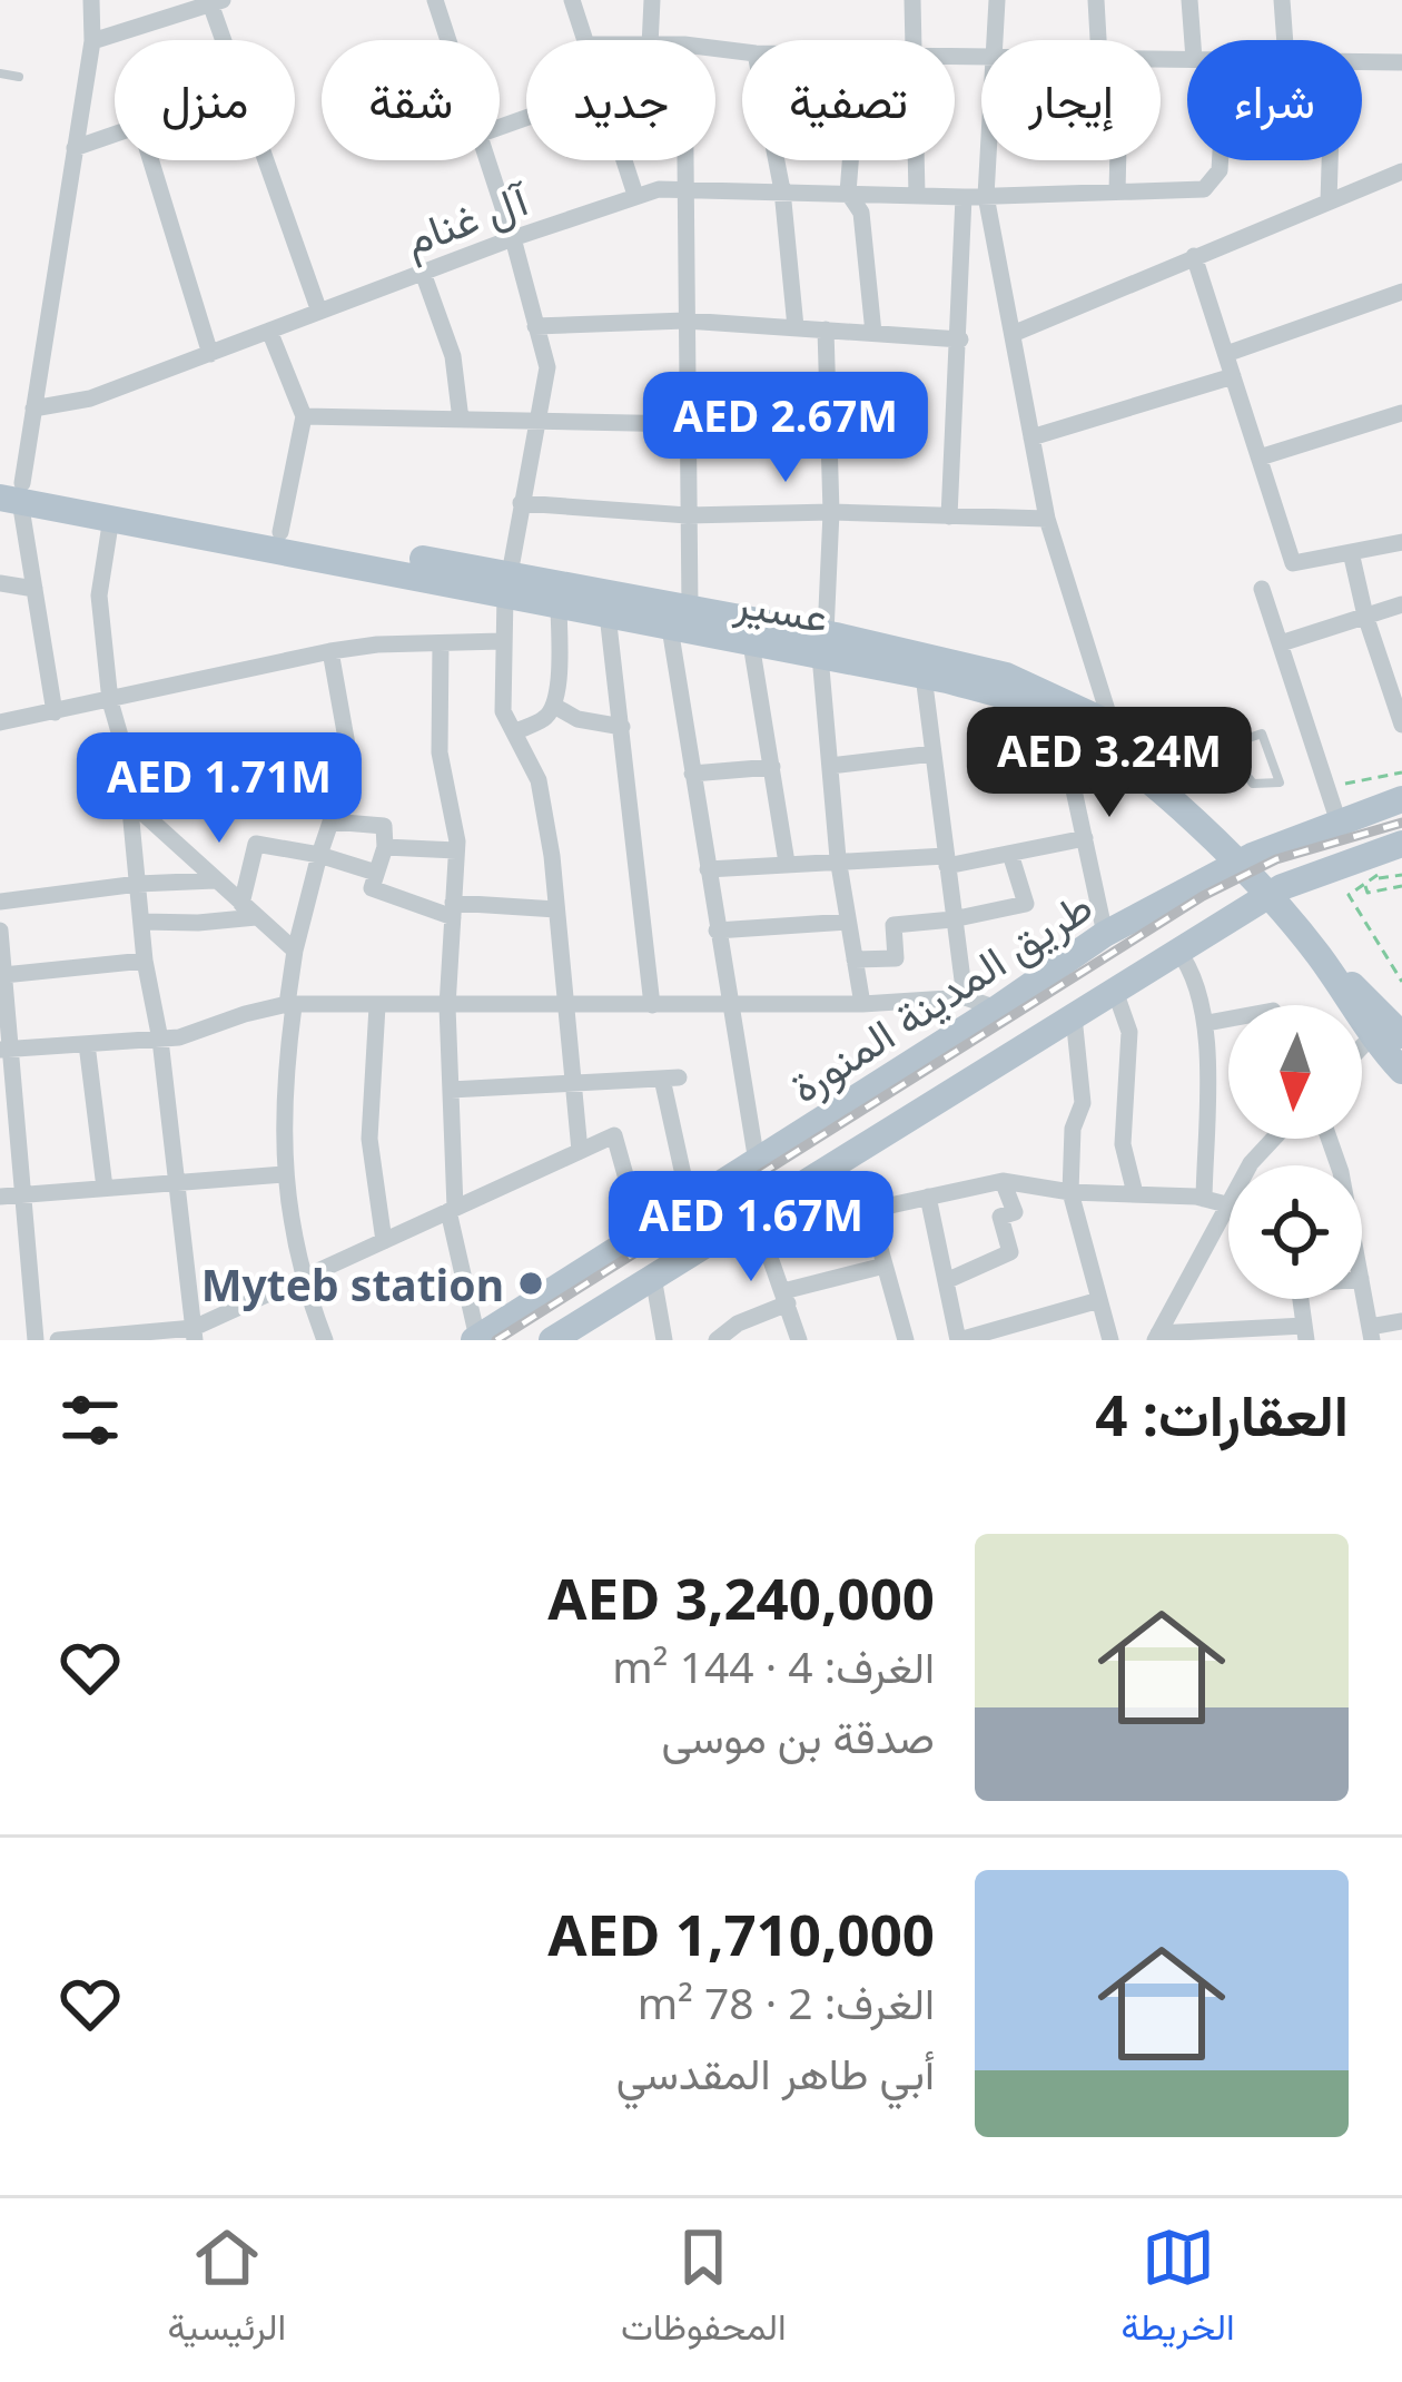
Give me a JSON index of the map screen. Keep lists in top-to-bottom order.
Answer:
{
  "streets": {
    "main road": ["عسير", "طريق المدينة المنورة"],
    "street": ["آل غنام"]
  },
  "crossings": [
    ["عسير", "طريق المدينة المنورة"]
  ],
  "places": ["Myteb station"],
  "north": "bottom",
  "page": {
    "chip": [
      "شراء",
      "إيجار",
      "تصفية",
      "جديد",
      "شقة",
      "منزل"
    ],
    "price": [
      "AED 2.67M",
      "AED 3.24M",
      "AED 1.71M",
      "AED 1.67M"
    ],
    "heading": "العقارات: 4",
    "list": [
      {
        "name": "AED 3,240,000",
        "note": "الغرف: 4 · 144 m² · صدقة بن موسى"
      },
      {
        "name": "AED 1,710,000",
        "note": "الغرف: 2 · 78 m² · أبي طاهر المقدسي"
      }
    ],
    "tabs": ["الخريطة", "المحفوظات", "الرئيسية"]
  }
}
